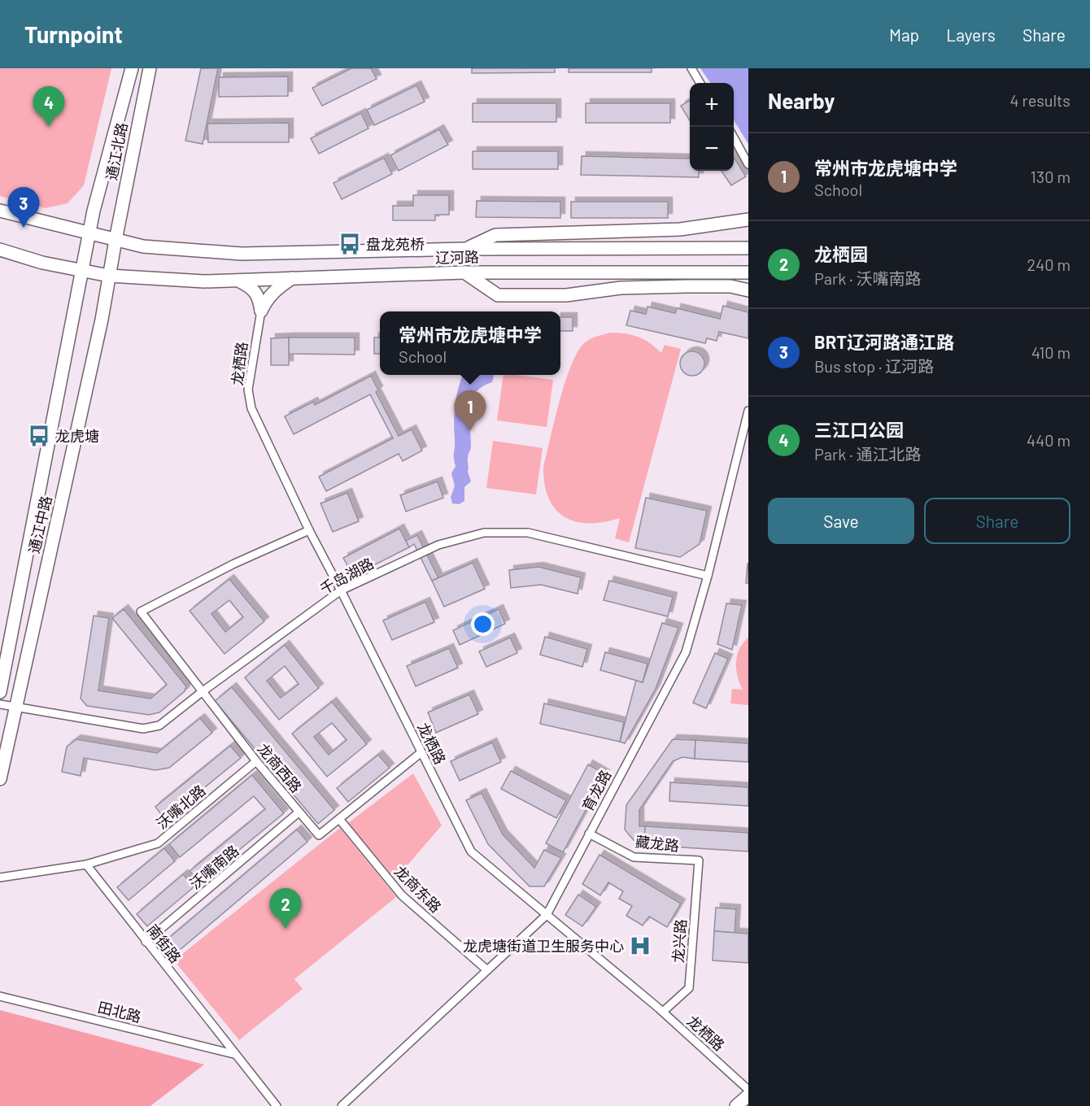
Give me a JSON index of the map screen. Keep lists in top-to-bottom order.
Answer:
{
  "streets": {
    "main road": ["通江北路", "辽河路", "通江中路"],
    "street": [
      "龙栖路",
      "千岛湖路",
      "龙商西路",
      "育龙路",
      "沃嘴北路",
      "藏龙路",
      "沃嘴南路",
      "龙商东路",
      "龙兴路",
      "南街路",
      "田北路"
    ]
  },
  "crossings": [
    ["通江北路", "辽河路"],
    ["通江北路", "通江中路"],
    ["辽河路", "通江中路"],
    ["龙栖路", "千岛湖路"],
    ["龙栖路", "龙商西路"],
    ["龙栖路", "育龙路"],
    ["龙栖路", "龙兴路"],
    ["通江中路", "千岛湖路"],
    ["千岛湖路", "龙商西路"],
    ["千岛湖路", "育龙路"],
    ["龙商西路", "沃嘴北路"],
    ["龙商西路", "沃嘴南路"],
    ["龙商西路", "龙商东路"],
    ["育龙路", "藏龙路"],
    ["育龙路", "龙商东路"],
    ["沃嘴北路", "南街路"],
    ["藏龙路", "龙兴路"],
    ["沃嘴南路", "南街路"],
    ["南街路", "田北路"]
  ],
  "places": {
    "bus stop": ["盘龙苑桥", "龙虎塘"],
    "hospital": ["龙虎塘街道卫生服务中心"]
  },
  "page": {
    "header": "Turnpoint",
    "nav": ["Map", "Layers", "Share"],
    "heading": ["Nearby", "4 results"],
    "map_buttons": ["+", "−"],
    "pins": [
      "4",
      "3",
      "1",
      "2"
    ],
    "list": [
      {
        "mark": "1",
        "name": "常州市龙虎塘中学",
        "note": "School",
        "value": "130 m"
      },
      {
        "mark": "2",
        "name": "龙栖园",
        "note": "Park · 沃嘴南路",
        "value": "240 m"
      },
      {
        "mark": "3",
        "name": "BRT辽河路通江路",
        "note": "Bus stop · 辽河路",
        "value": "410 m"
      },
      {
        "mark": "4",
        "name": "三江口公园",
        "note": "Park · 通江北路",
        "value": "440 m"
      }
    ],
    "popup": ["常州市龙虎塘中学", "School"],
    "buttons": ["Save", "Share"]
  }
}
